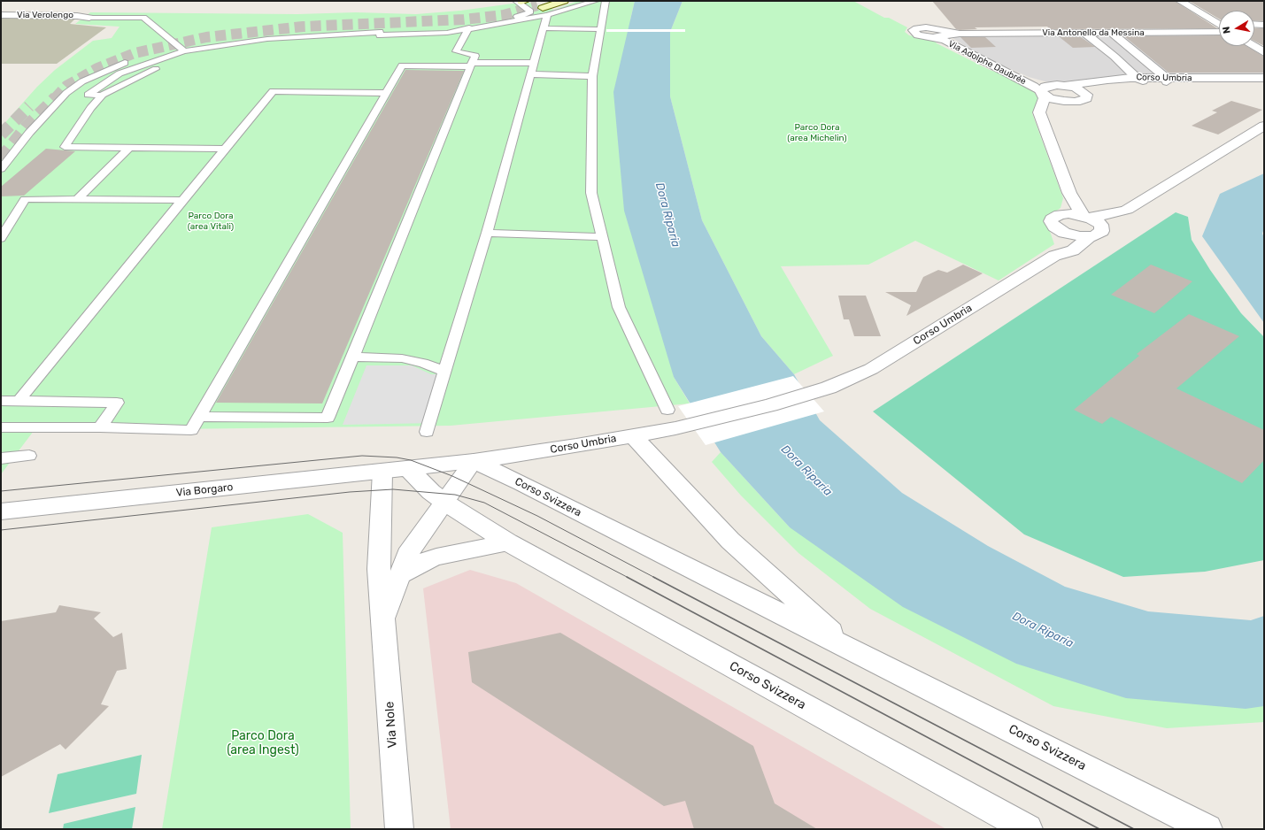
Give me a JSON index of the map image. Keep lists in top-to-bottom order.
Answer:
{
  "streets": {
    "street": [
      "Via Verolengo",
      "Via Antonello da Messina",
      "Via Adolphe Daubrée",
      "Corso Umbria",
      "Via Borgaro",
      "Corso Svizzera",
      "Via Nole"
    ]
  },
  "crossings": [
    ["Via Antonello da Messina", "Via Adolphe Daubrée"],
    ["Corso Umbria", "Via Borgaro"],
    ["Corso Umbria", "Corso Svizzera"],
    ["Via Borgaro", "Corso Svizzera"],
    ["Via Borgaro", "Via Nole"]
  ],
  "water": ["Dora Riparia"],
  "parks": ["Parco Dora (area Michelin)", "Parco Dora (area Vitali)", "Parco Dora (area Ingest)"],
  "north": "left"
}
